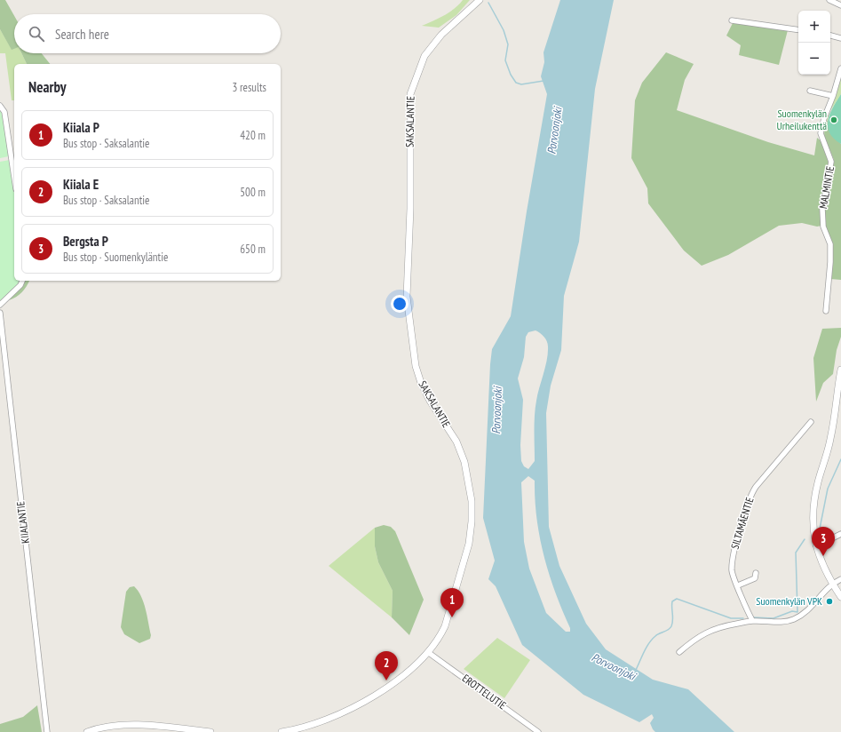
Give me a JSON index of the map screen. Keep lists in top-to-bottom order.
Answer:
{
  "streets": {
    "street": [
      "SAKSALANTIE",
      "MALMINTIE",
      "KIIALANTIE",
      "SILTAMÄENTIE",
      "EROTTELUTIE"
    ]
  },
  "crossings": [
    ["SAKSALANTIE", "EROTTELUTIE"]
  ],
  "water": ["Porvoonjoki"],
  "places": ["Suomenkylän Urheilukenttä", "Suomenkylän VPK"],
  "page": {
    "map_buttons": ["+", "−"],
    "search": "Search here",
    "heading": ["Nearby", "3 results"],
    "list": [
      {
        "mark": "1",
        "name": "Kiiala P",
        "note": "Bus stop · Saksalantie",
        "value": "420 m"
      },
      {
        "mark": "2",
        "name": "Kiiala E",
        "note": "Bus stop · Saksalantie",
        "value": "500 m"
      },
      {
        "mark": "3",
        "name": "Bergsta P",
        "note": "Bus stop · Suomenkyläntie",
        "value": "650 m"
      }
    ],
    "pins": ["3", "1", "2"]
  }
}
